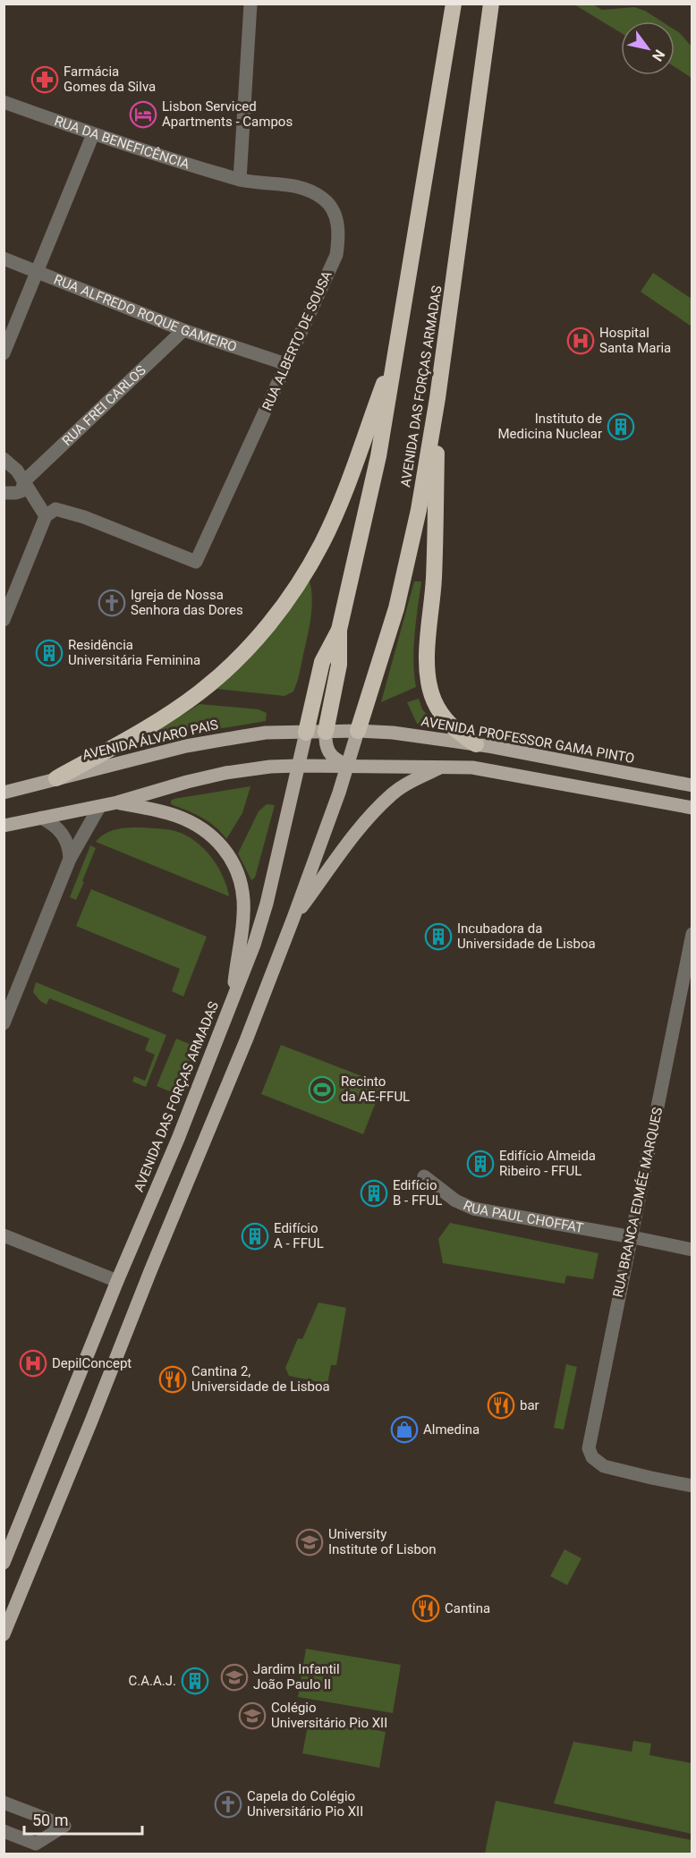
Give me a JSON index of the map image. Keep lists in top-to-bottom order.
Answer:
{
  "streets": {
    "highway": ["AVENIDA DAS FORÇAS ARMADAS"],
    "main road": ["AVENIDA ÁLVARO PAIS", "AVENIDA PROFESSOR GAMA PINTO"],
    "street": [
      "RUA DA BENEFICÊNCIA",
      "RUA ALFREDO ROQUE GAMEIRO",
      "RUA ALBERTO DE SOUSA",
      "RUA FREI CARLOS",
      "RUA BRANCA EDMÉE MARQUES",
      "RUA PAUL CHOFFAT"
    ]
  },
  "crossings": [
    ["RUA DA BENEFICÊNCIA", "RUA ALBERTO DE SOUSA"],
    ["RUA ALFREDO ROQUE GAMEIRO", "RUA ALBERTO DE SOUSA"],
    ["RUA ALFREDO ROQUE GAMEIRO", "RUA FREI CARLOS"],
    ["AVENIDA DAS FORÇAS ARMADAS", "AVENIDA ÁLVARO PAIS"],
    ["AVENIDA DAS FORÇAS ARMADAS", "AVENIDA PROFESSOR GAMA PINTO"],
    ["AVENIDA ÁLVARO PAIS", "AVENIDA PROFESSOR GAMA PINTO"],
    ["RUA BRANCA EDMÉE MARQUES", "RUA PAUL CHOFFAT"]
  ],
  "places": {
    "pharmacy": ["Farmácia Gomes da Silva"],
    "hotel": ["Lisbon Serviced Apartments - Campos"],
    "hospital": ["Hospital Santa Maria", "DepilConcept"],
    "building": [
      "Instituto de Medicina Nuclear",
      "Residência Universitária Feminina",
      "Incubadora da Universidade de Lisboa",
      "Edifício Almeida Ribeiro - FFUL",
      "Edifício B - FFUL",
      "Edifício A - FFUL",
      "C.A.A.J."
    ],
    "church": ["Igreja de Nossa Senhora das Dores", "Capela do Colégio Universitário Pio XII"],
    "sports": ["Recinto da AE-FFUL"],
    "restaurant": ["Cantina 2, Universidade de Lisboa", "bar", "Cantina"],
    "shop": ["Almedina"],
    "school or university": ["University Institute of Lisbon", "Jardim Infantil João Paulo II", "Colégio Universitário Pio XII"]
  },
  "scale_bar": "50 m",
  "north": "bottom right"
}
